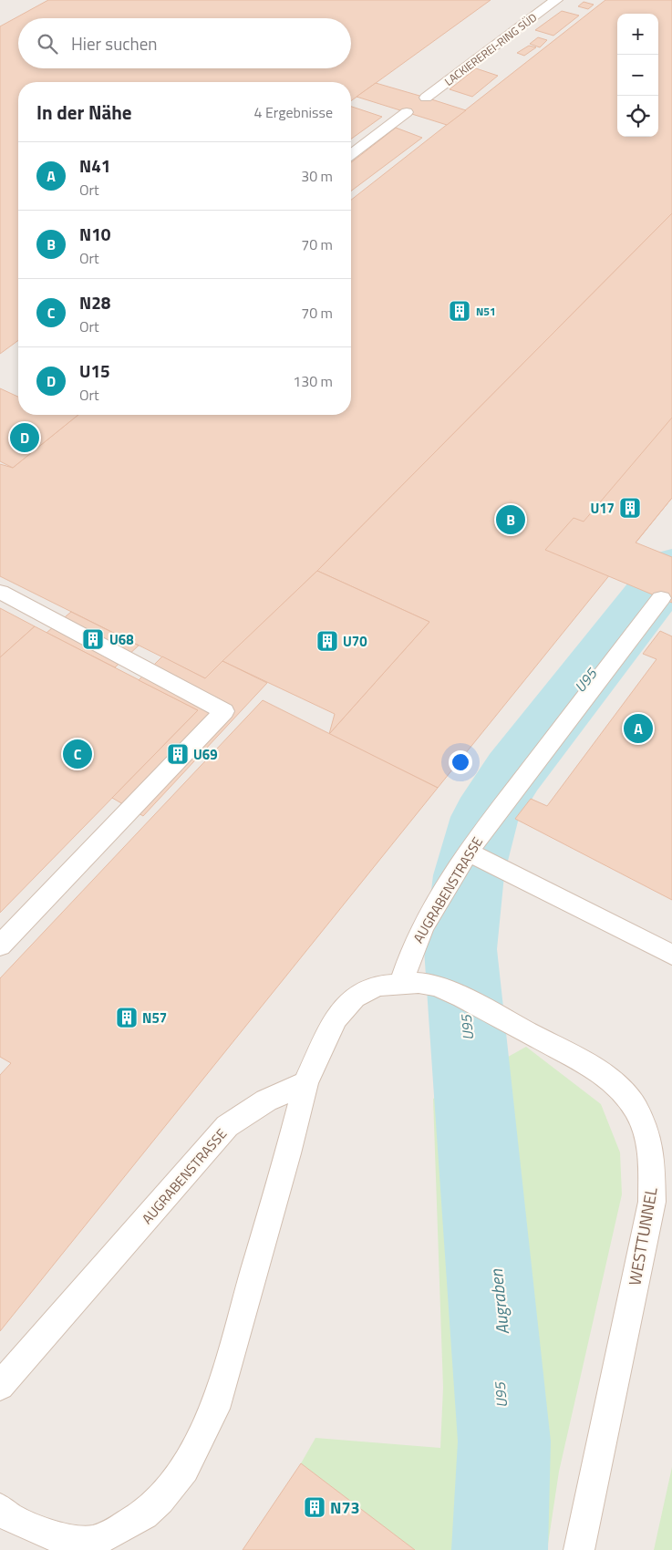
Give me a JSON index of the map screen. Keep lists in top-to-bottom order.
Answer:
{
  "streets": {
    "lane": ["LACKIEREREI-RING SÜD", "AUGRABENSTRASSE", "WESTTUNNEL"]
  },
  "crossings": [
    ["AUGRABENSTRASSE", "WESTTUNNEL"]
  ],
  "water": ["U95", "Augraben"],
  "places": {
    "building": [
      "N51",
      "U17",
      "U68",
      "U70",
      "U69",
      "N57",
      "N73"
    ]
  },
  "page": {
    "map_buttons": ["+", "−"],
    "search": "Hier suchen",
    "heading": ["In der Nähe", "4 Ergebnisse"],
    "list": [
      {
        "mark": "A",
        "name": "N41",
        "note": "Ort",
        "value": "30 m"
      },
      {
        "mark": "B",
        "name": "N10",
        "note": "Ort",
        "value": "70 m"
      },
      {
        "mark": "C",
        "name": "N28",
        "note": "Ort",
        "value": "70 m"
      },
      {
        "mark": "D",
        "name": "U15",
        "note": "Ort",
        "value": "130 m"
      }
    ],
    "pins": [
      "D",
      "B",
      "A",
      "C"
    ]
  }
}
